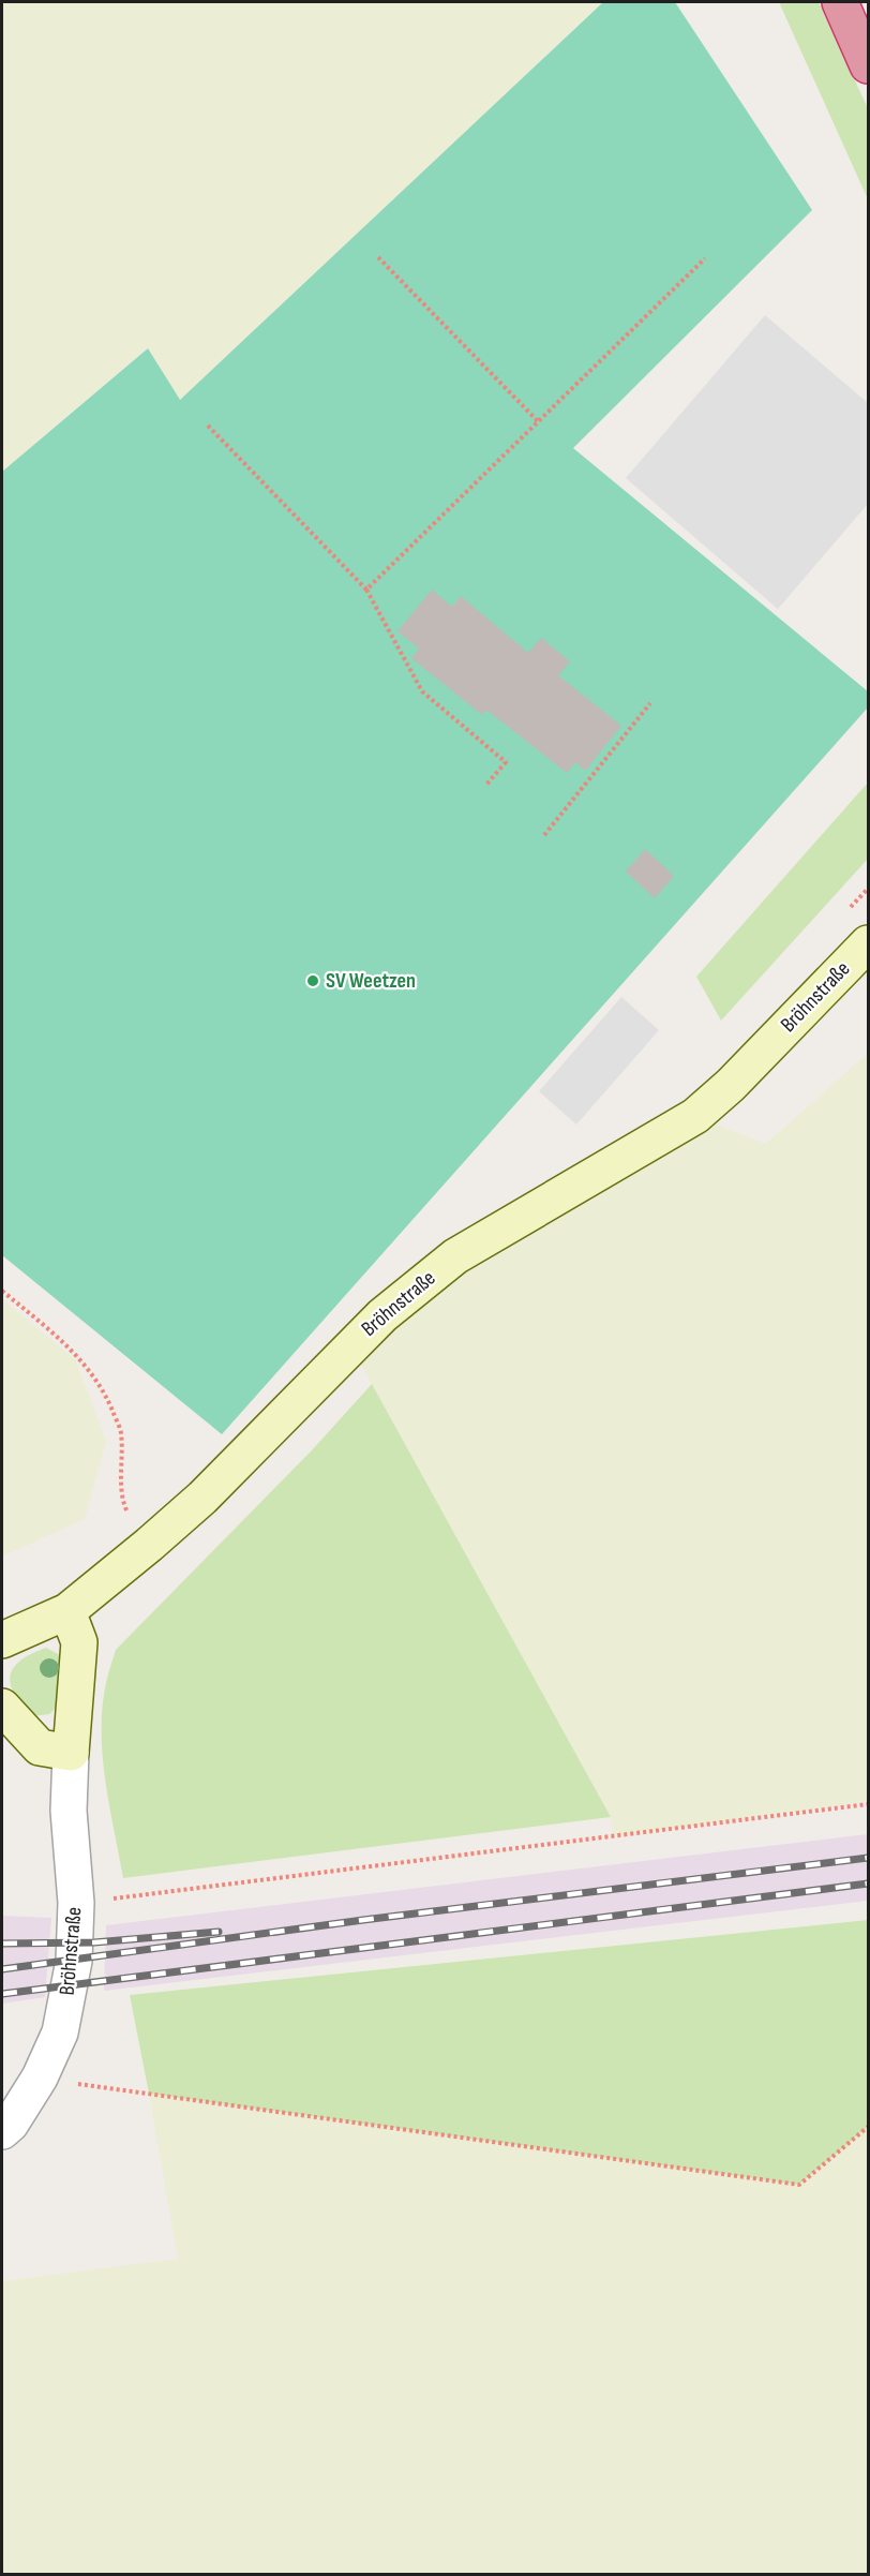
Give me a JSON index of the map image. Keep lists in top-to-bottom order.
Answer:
{
  "streets": {
    "street": ["Bröhnstraße"]
  },
  "places": ["SV Weetzen"]
}
